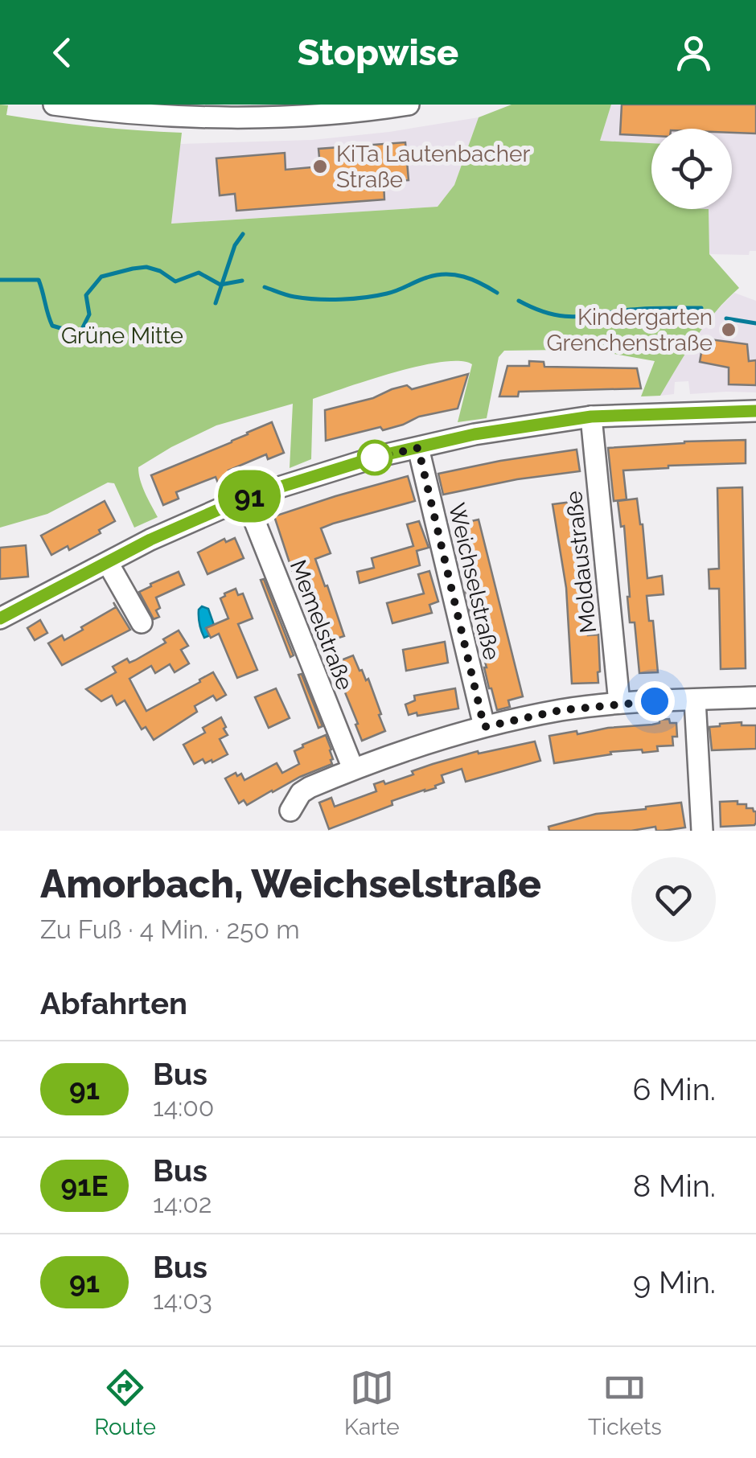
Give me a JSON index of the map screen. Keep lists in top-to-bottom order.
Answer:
{
  "streets": {
    "street": ["Moldaustraße", "Weichselstraße", "Memelstraße"]
  },
  "parks": ["Grüne Mitte"],
  "places": ["KiTa Lautenbacher Straße", "Kindergarten Grenchenstraße"],
  "lines": ["bus line 91"],
  "page": {
    "header": "Stopwise",
    "on_map": "91",
    "heading": [
      ["Amorbach, Weichselstraße", "Zu Fuß · 4 Min. · 250 m"],
      "Abfahrten"
    ],
    "list": [
      {
        "mark": "91",
        "name": "Bus",
        "note": "14:00",
        "value": "6 Min."
      },
      {
        "mark": "91E",
        "name": "Bus",
        "note": "14:02",
        "value": "8 Min."
      },
      {
        "mark": "91",
        "name": "Bus",
        "note": "14:03",
        "value": "9 Min."
      }
    ],
    "tabs": ["Route", "Karte", "Tickets"]
  }
}
